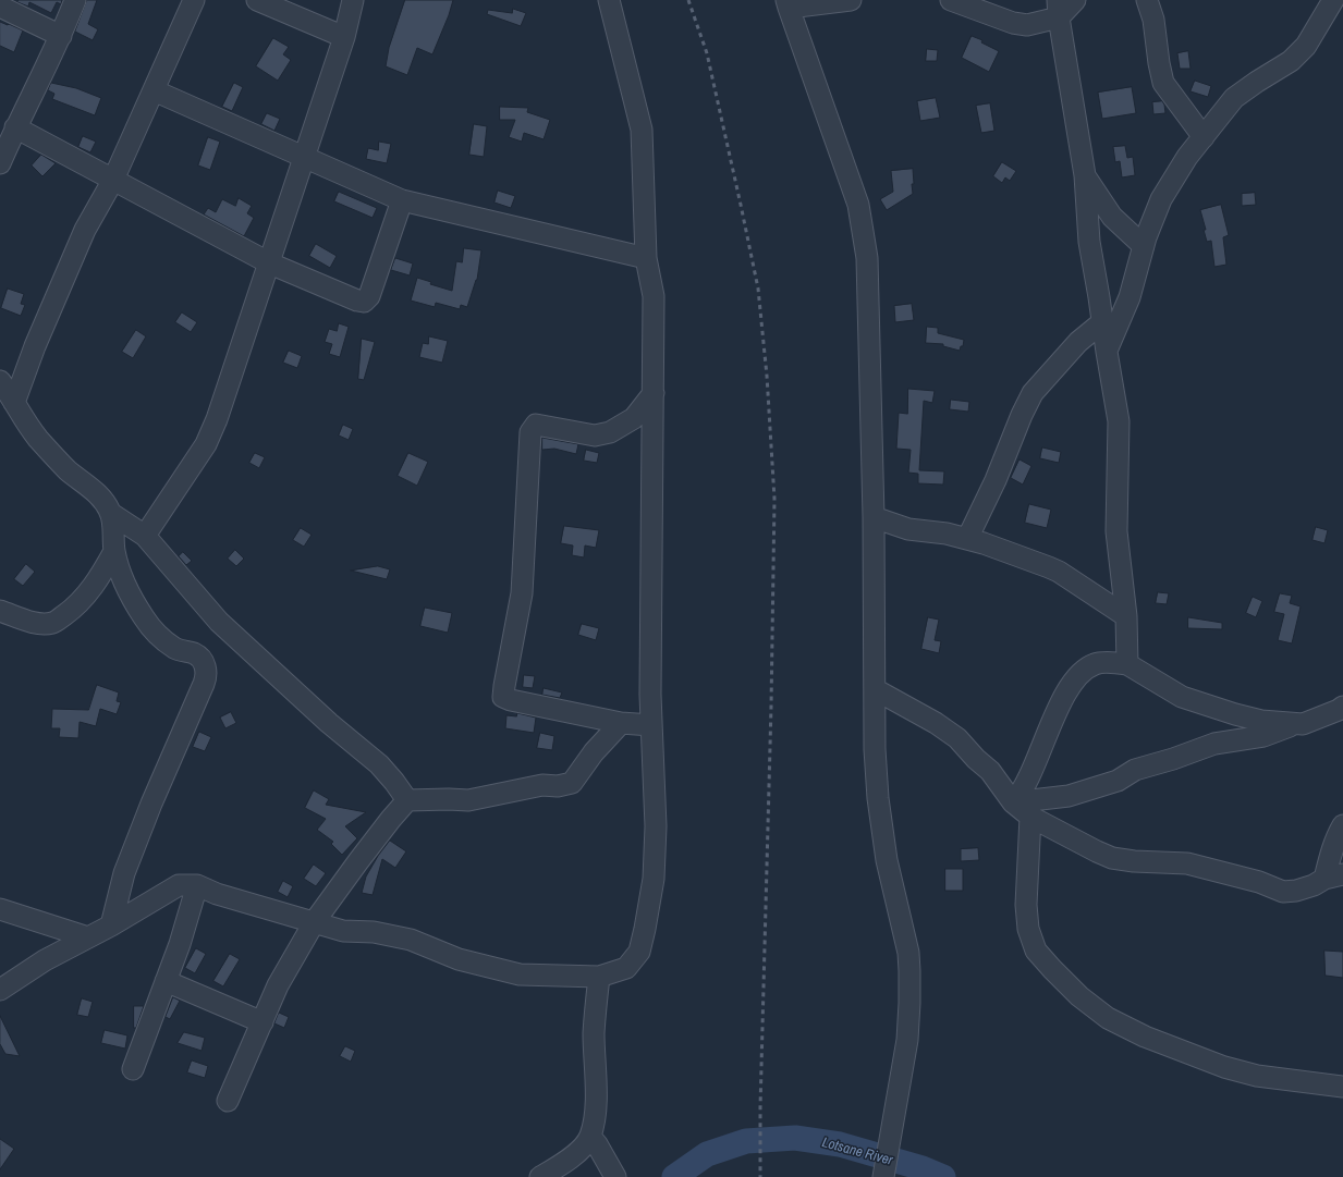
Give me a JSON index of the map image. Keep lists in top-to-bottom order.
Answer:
{
  "water": ["Lotsane River"]
}
